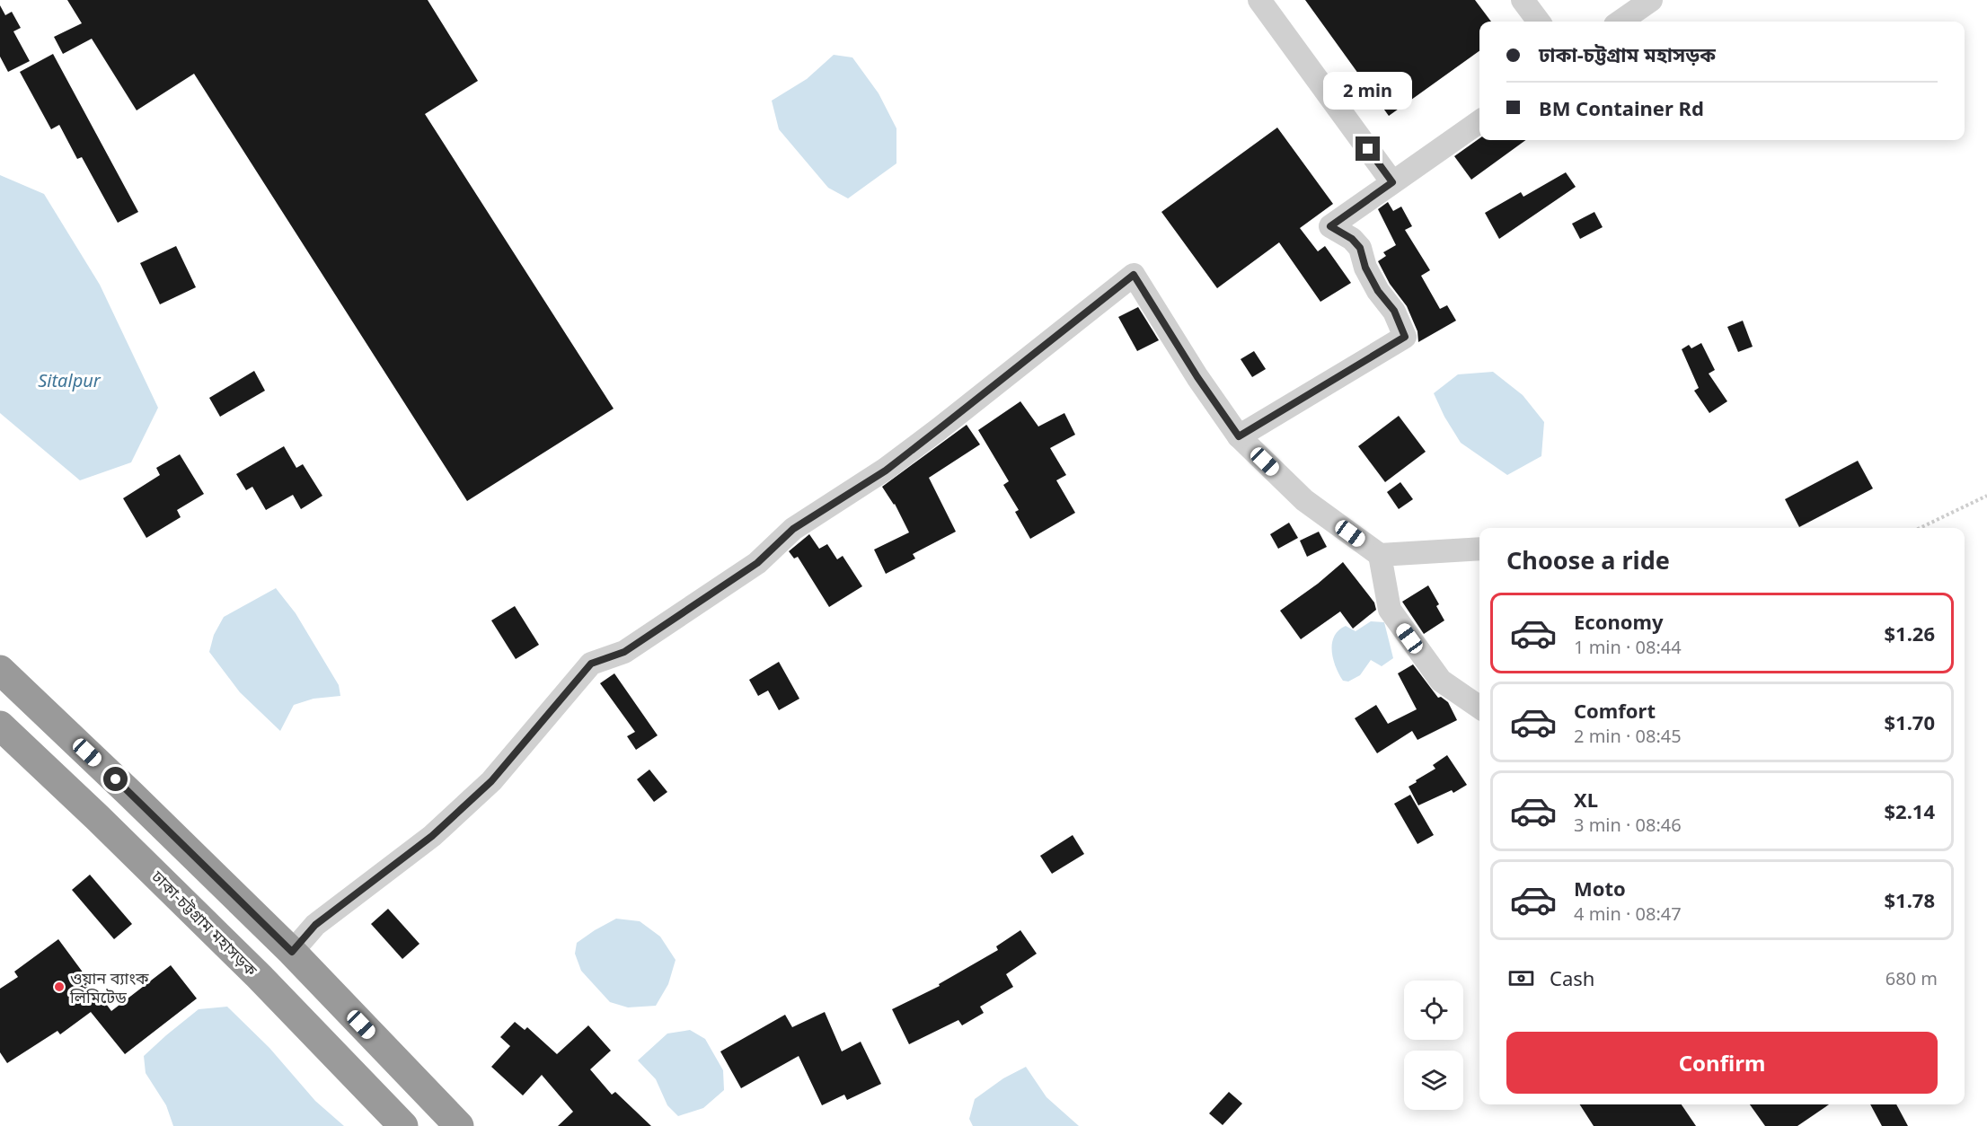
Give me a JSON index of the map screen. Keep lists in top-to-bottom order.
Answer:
{
  "streets": {
    "highway": ["ঢাকা-চট্টগ্রাম মহাসড়ক"]
  },
  "water": ["Sitalpur"],
  "places": ["ওয়ান ব্যাংক লিমিটেড"],
  "page": {
    "banner": ["ঢাকা-চট্টগ্রাম মহাসড়ক", "BM Container Rd"],
    "bubble": "2 min",
    "heading": "Choose a ride",
    "list": [
      {
        "name": "Economy",
        "note": "1 min · 08:44",
        "value": "$1.26"
      },
      {
        "name": "Comfort",
        "note": "2 min · 08:45",
        "value": "$1.70"
      },
      {
        "name": "XL",
        "note": "3 min · 08:46",
        "value": "$2.14"
      },
      {
        "name": "Moto",
        "note": "4 min · 08:47",
        "value": "$1.78"
      }
    ],
    "pay": ["Cash", "680 m"],
    "buttons": "Confirm"
  }
}
